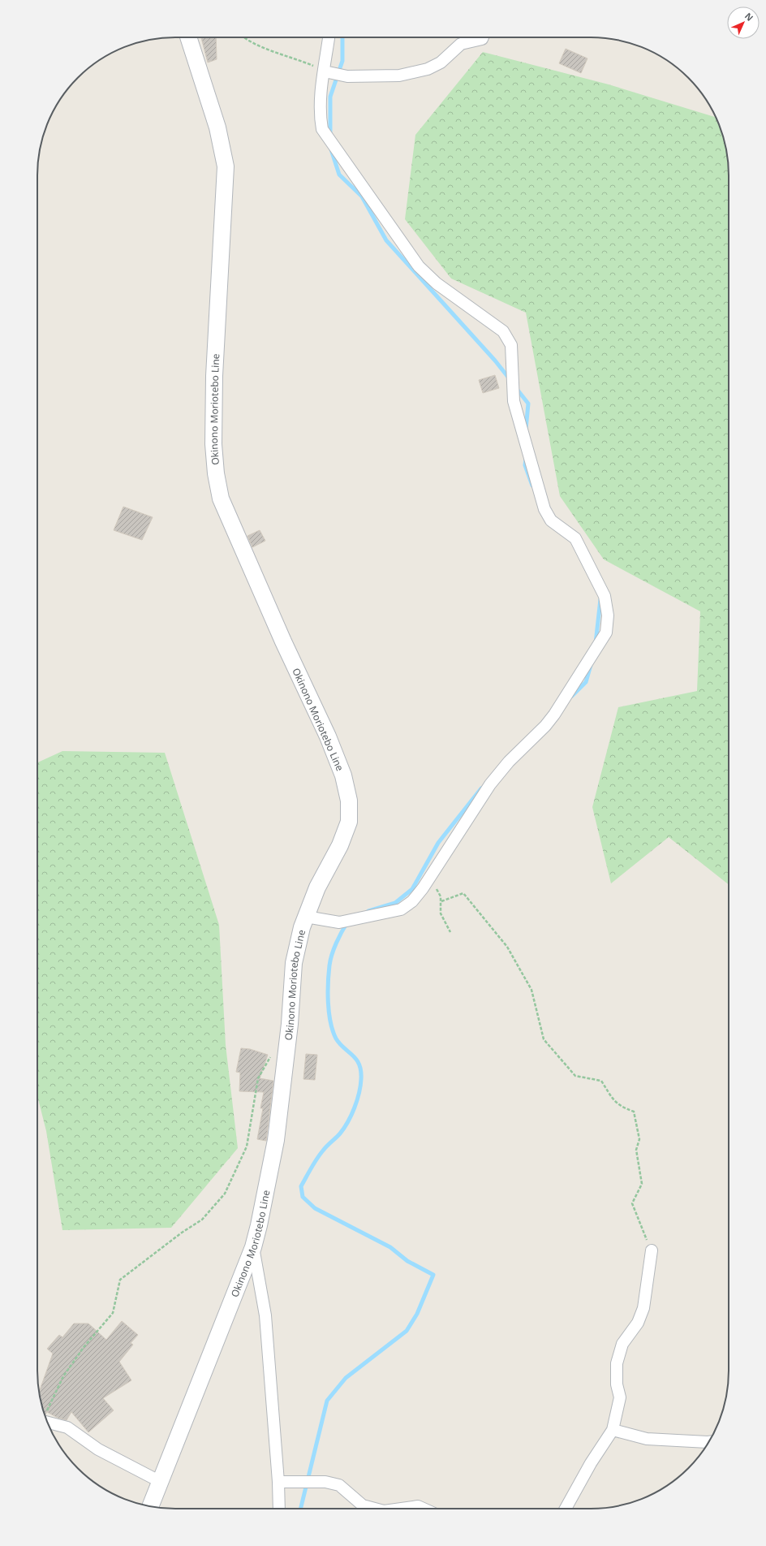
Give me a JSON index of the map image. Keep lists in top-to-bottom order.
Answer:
{
  "streets": {
    "main road": ["Okinono Moriotebo Line"]
  },
  "north": "top right"
}
